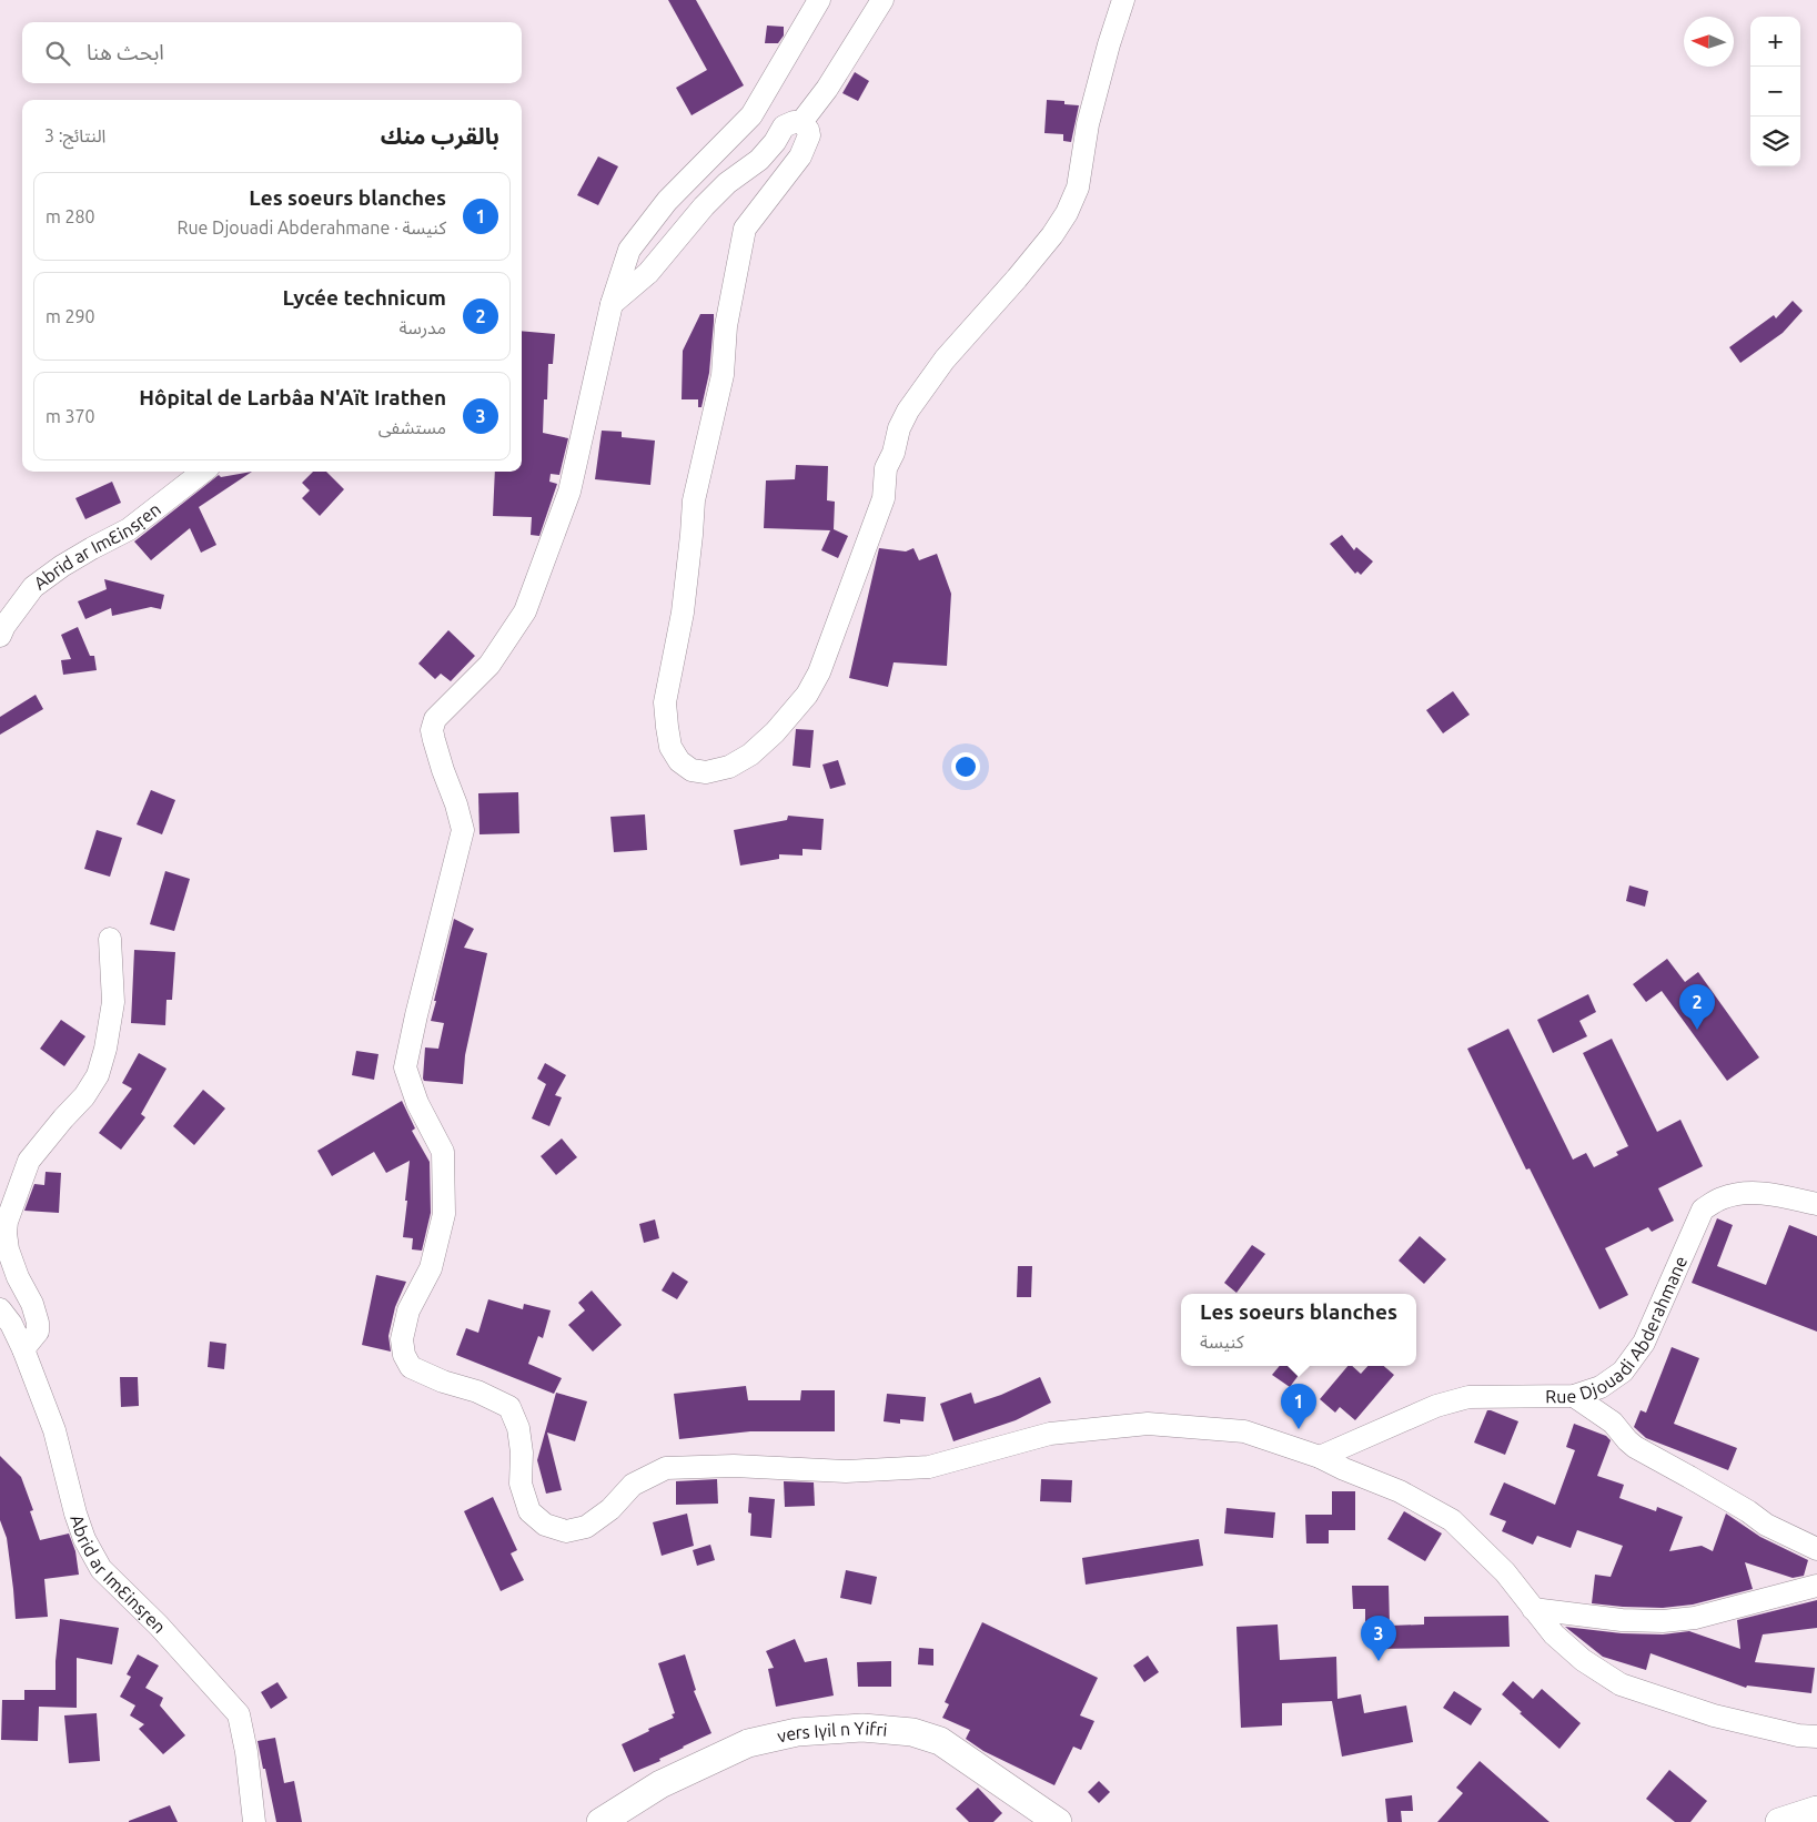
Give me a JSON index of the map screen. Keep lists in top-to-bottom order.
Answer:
{
  "streets": {
    "main road": ["vers Iγil n Yifri"],
    "street": ["Abrid ar Imɛinsṛen", "Rue Djouadi Abderahmane"]
  },
  "north": "left",
  "page": {
    "map_buttons": ["+", "−"],
    "search": "ابحث هنا",
    "heading": ["بالقرب منك", "النتائج: 3"],
    "list": [
      {
        "mark": "1",
        "name": "Les soeurs blanches",
        "note": "كنيسة · Rue Djouadi Abderahmane",
        "value": "280 m"
      },
      {
        "mark": "2",
        "name": "Lycée technicum",
        "note": "مدرسة",
        "value": "290 m"
      },
      {
        "mark": "3",
        "name": "Hôpital de Larbâa N'Aït Irathen",
        "note": "مستشفى",
        "value": "370 m"
      }
    ],
    "pins": ["2", "1", "3"],
    "popup": ["Les soeurs blanches", "كنيسة"]
  }
}
